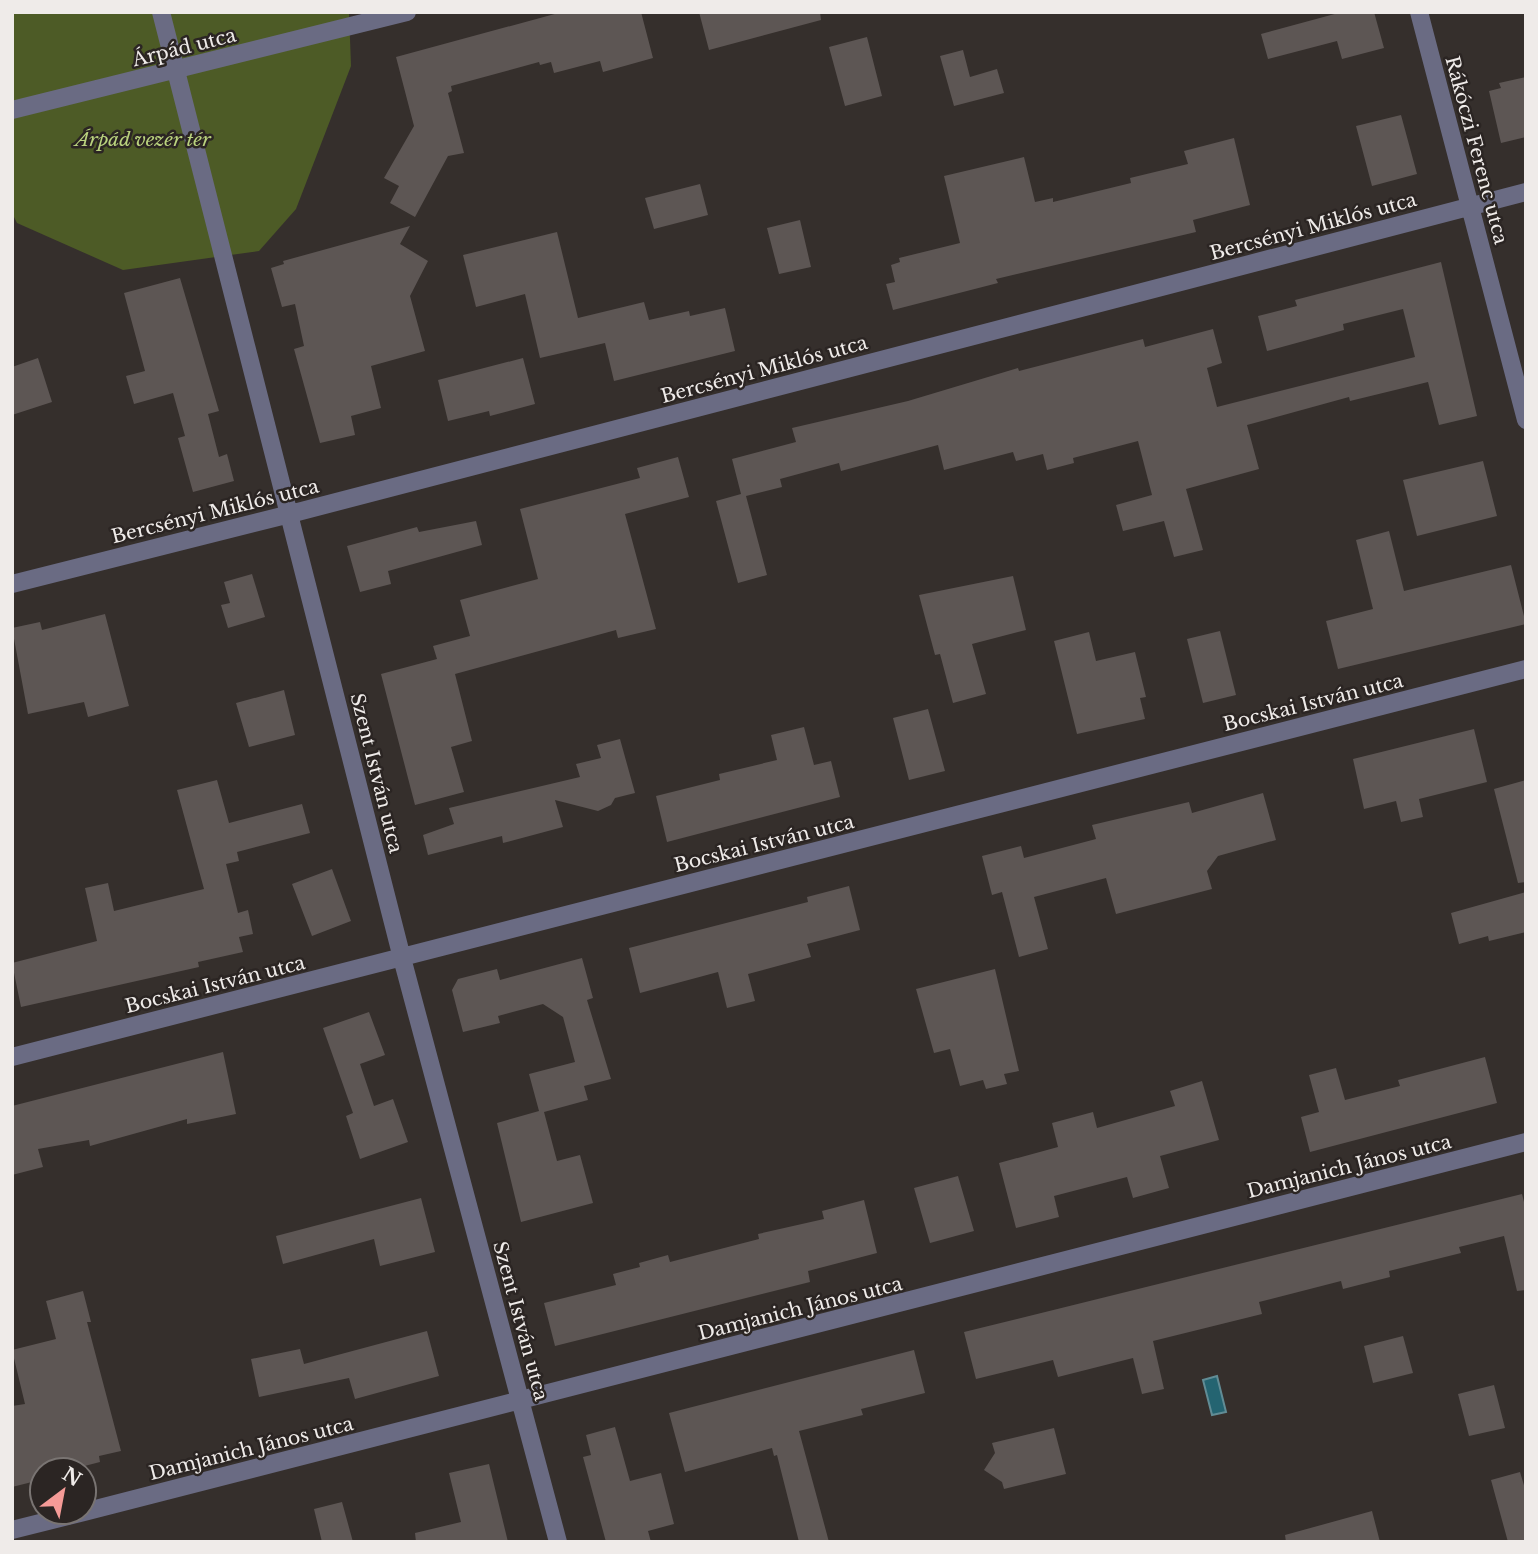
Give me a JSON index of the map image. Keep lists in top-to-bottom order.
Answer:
{
  "streets": {
    "street": [
      "Árpád utca",
      "Rákóczi Ferenc utca",
      "Bercsényi Miklós utca",
      "Bocskai István utca",
      "Szent István utca",
      "Damjanich János utca"
    ]
  },
  "crossings": [
    ["Árpád utca", "Szent István utca"],
    ["Rákóczi Ferenc utca", "Bercsényi Miklós utca"],
    ["Bercsényi Miklós utca", "Szent István utca"],
    ["Bocskai István utca", "Szent István utca"],
    ["Szent István utca", "Damjanich János utca"]
  ],
  "parks": ["Árpád vezér tér"],
  "north": "top right"
}
